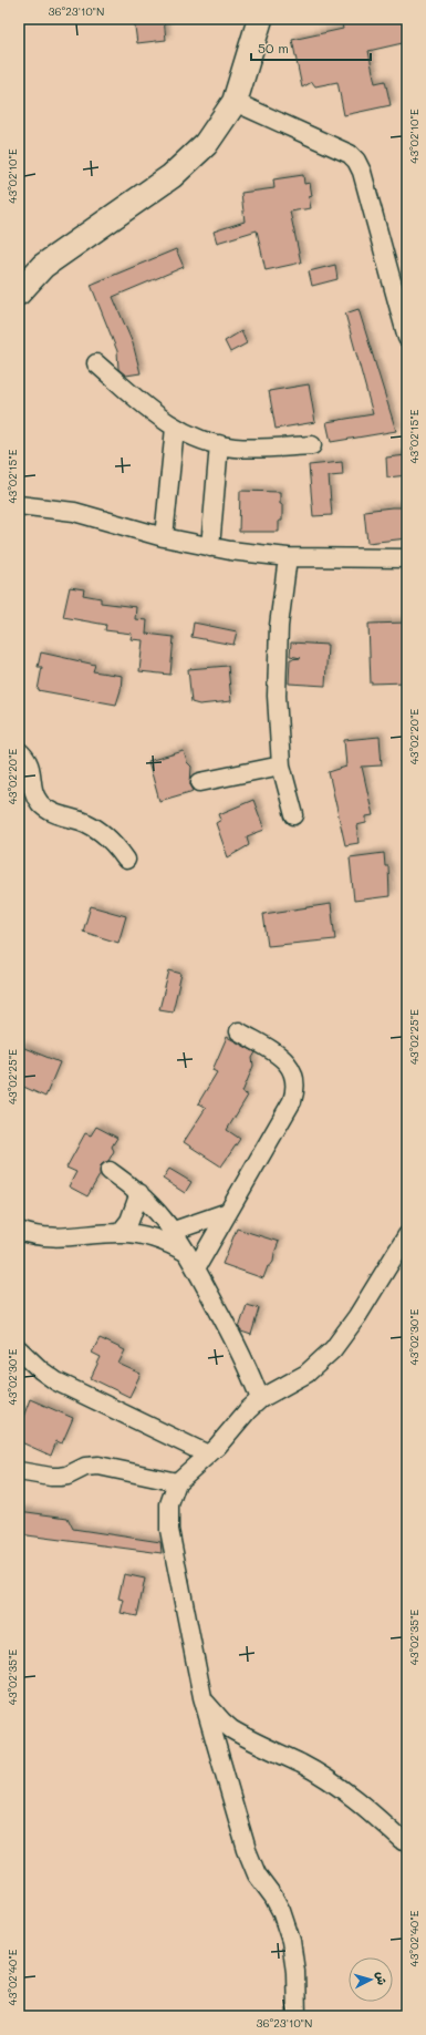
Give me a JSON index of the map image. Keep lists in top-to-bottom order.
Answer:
{
  "scale_bar": "50 m",
  "north": "right",
  "coordinates": [
    "36°23'10\"N",
    "43°02'10\"E",
    "43°02'15\"E",
    "43°02'20\"E",
    "43°02'25\"E",
    "43°02'30\"E",
    "43°02'35\"E",
    "43°02'40\"E"
  ]
}
